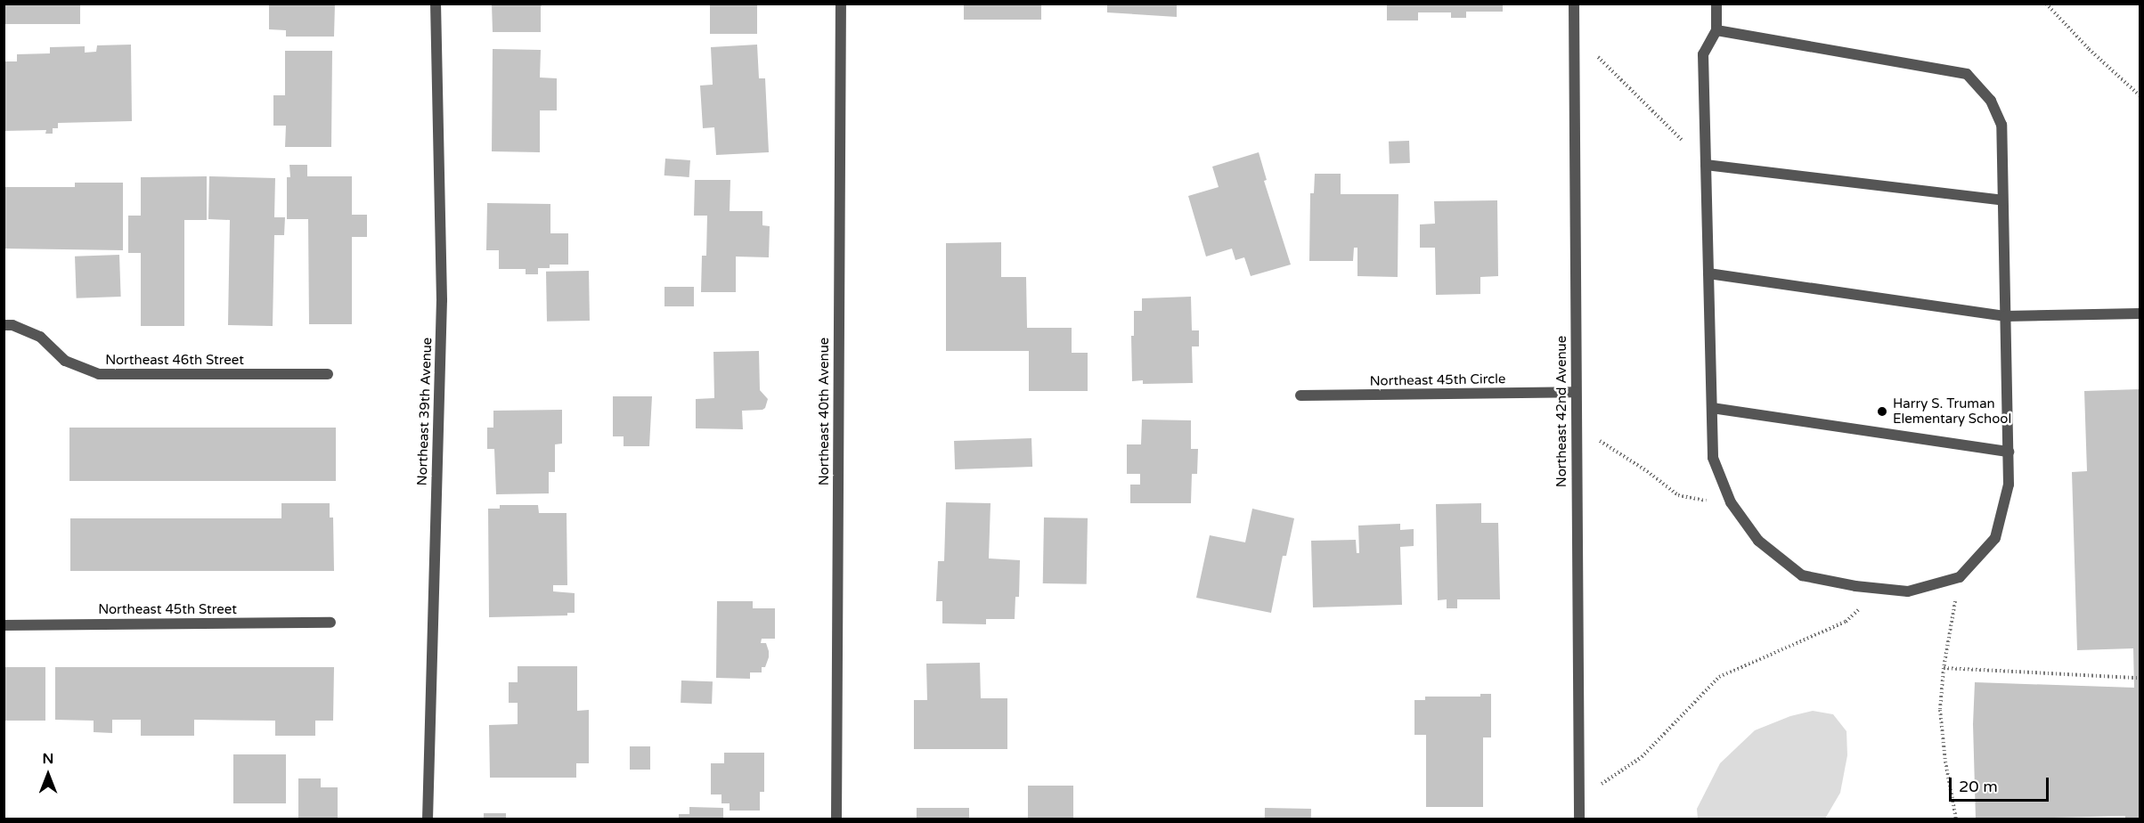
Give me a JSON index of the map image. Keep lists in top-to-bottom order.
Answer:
{
  "streets": {
    "street": [
      "Northeast 46th Street",
      "Northeast 45th Circle",
      "Northeast 39th Avenue",
      "Northeast 40th Avenue",
      "Northeast 42nd Avenue",
      "Northeast 45th Street"
    ]
  },
  "crossings": [
    ["Northeast 45th Circle", "Northeast 42nd Avenue"]
  ],
  "places": ["Harry S. Truman Elementary School"],
  "scale_bar": "20 m",
  "north": "top"
}
